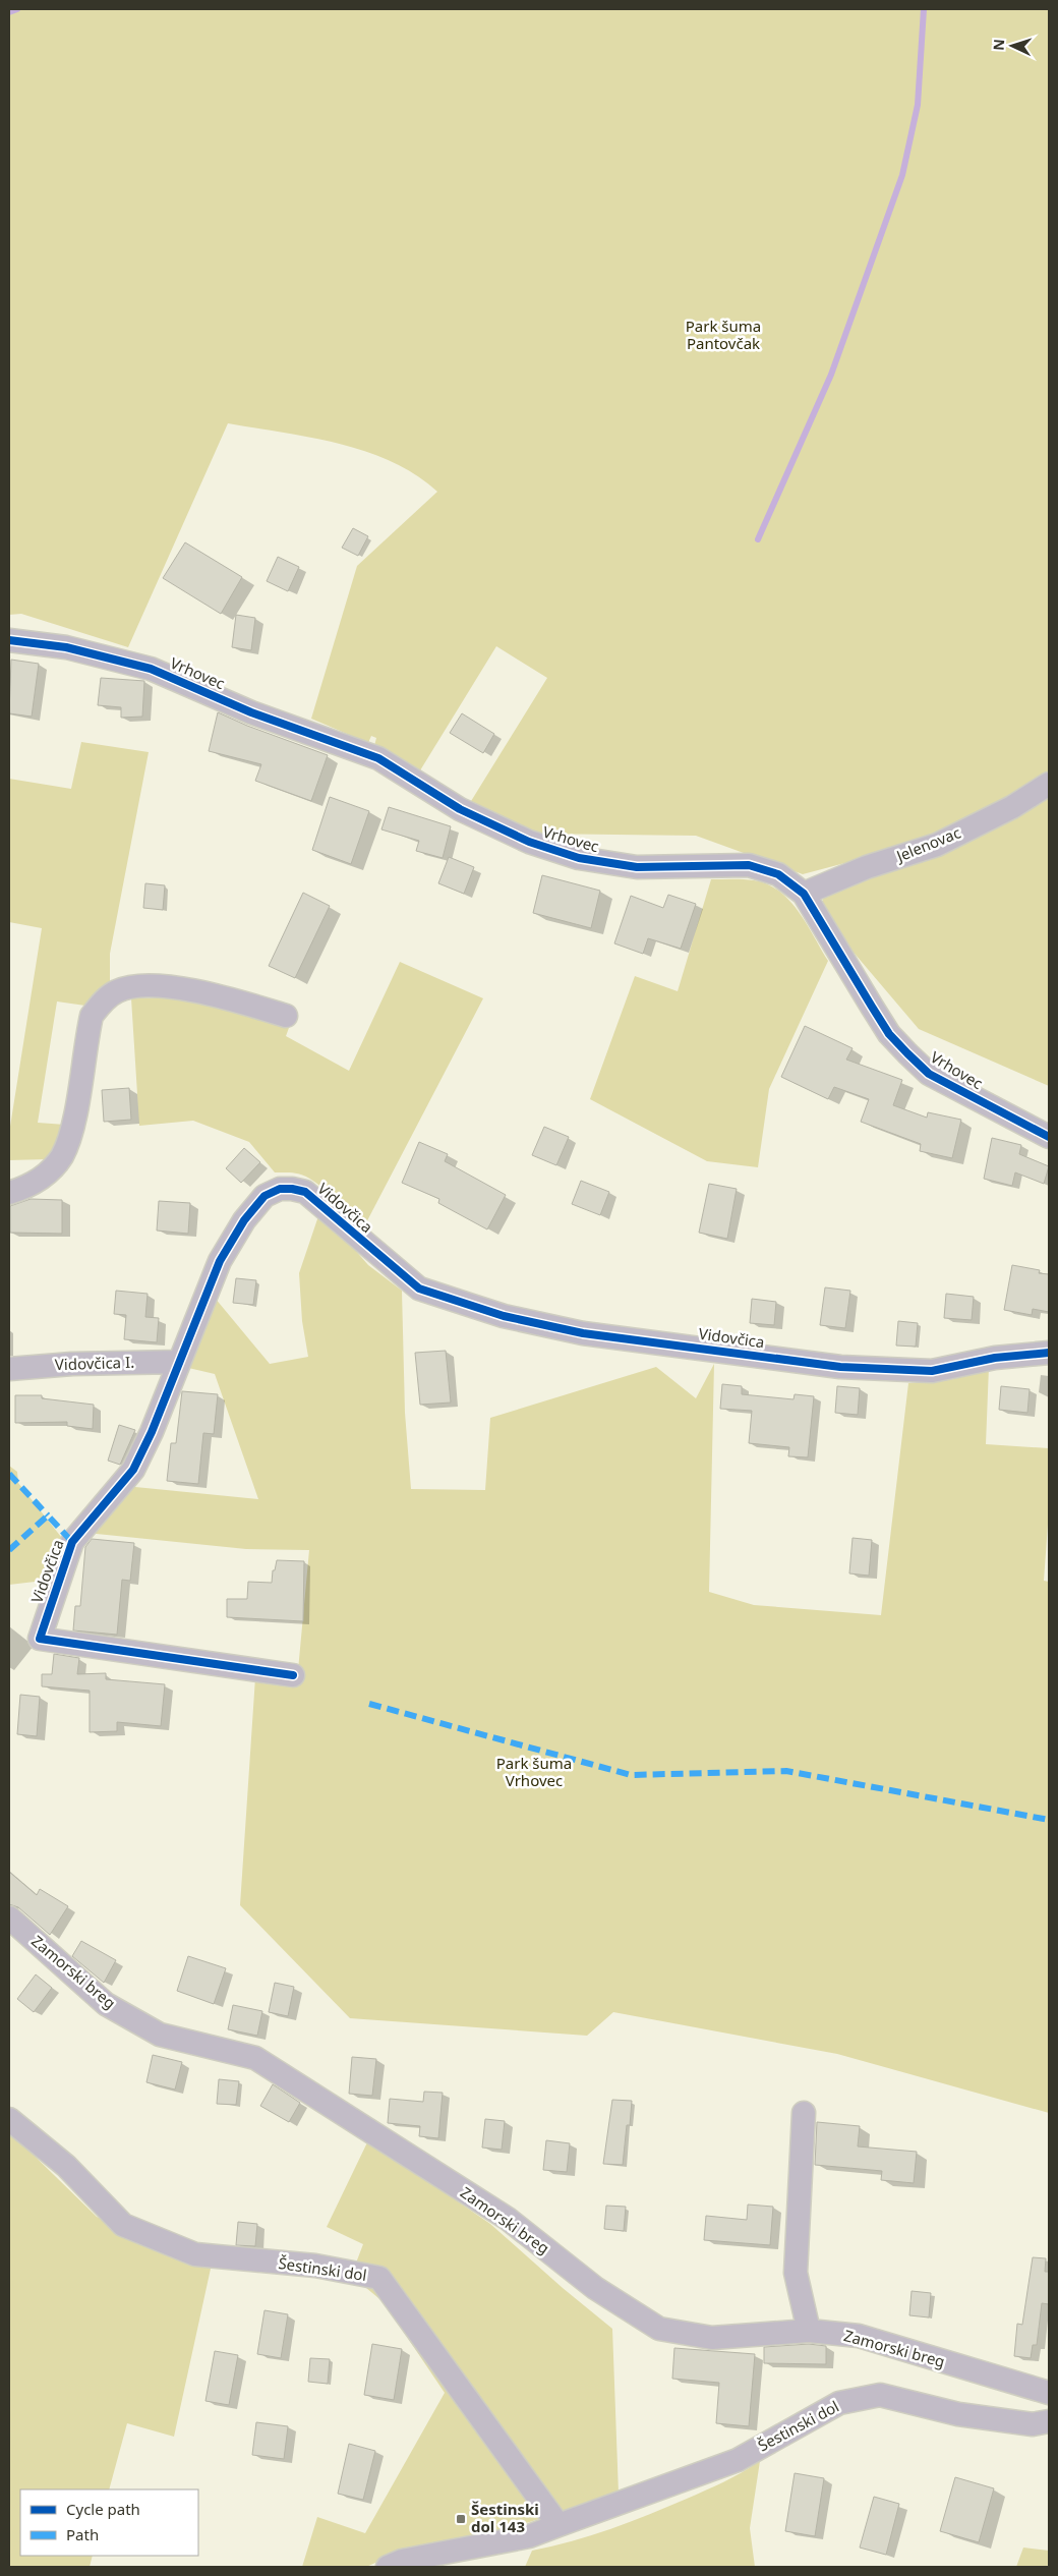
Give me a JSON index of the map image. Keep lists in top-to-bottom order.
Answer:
{
  "streets": {
    "street": [
      "Vrhovec",
      "Jelenovac",
      "Vidovčica",
      "Vidovčica I.",
      "Zamorski breg",
      "Šestinski dol"
    ]
  },
  "crossings": [
    ["Vrhovec", "Jelenovac"],
    ["Vidovčica", "Vidovčica I."]
  ],
  "parks": ["Park šuma Pantovčak", "Park šuma Vrhovec"],
  "places": {
    "transit": ["Šestinski dol 143"]
  },
  "legend": ["Cycle path", "Path"],
  "north": "left"
}
